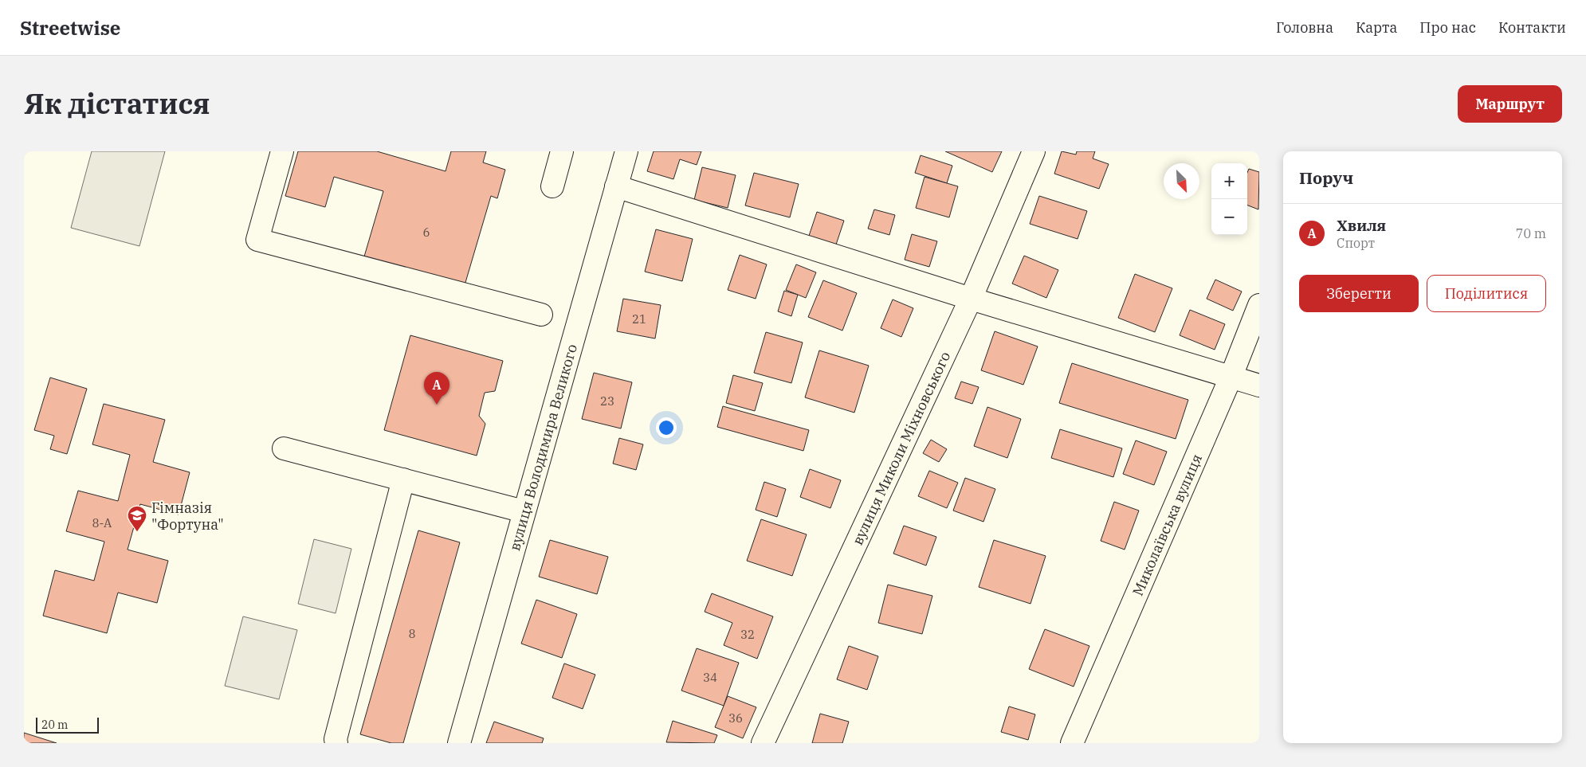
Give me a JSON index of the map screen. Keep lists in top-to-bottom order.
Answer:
{
  "streets": {
    "street": ["вулиця Володимира Великого", "вулиця Миколи Міхновського", "Миколаївська вулиця"]
  },
  "places": {
    "school or university": ["Гімназія \"Фортуна\""]
  },
  "house_numbers": [
    "6",
    "21",
    "23",
    "8-А",
    "8",
    "32",
    "34",
    "36"
  ],
  "scale_bar": "20 m",
  "north": "bottom right",
  "page": {
    "header": "Streetwise",
    "nav": [
      "Головна",
      "Карта",
      "Про нас",
      "Контакти"
    ],
    "title": "Як дістатися",
    "buttons": [
      "Маршрут",
      ["Зберегти", "Поділитися"]
    ],
    "heading": "Поруч",
    "map_buttons": ["+", "−"],
    "list": [
      {
        "mark": "A",
        "name": "Хвиля",
        "note": "Спорт",
        "value": "70 m"
      }
    ],
    "pins": "A",
    "scale": "20 m"
  }
}
